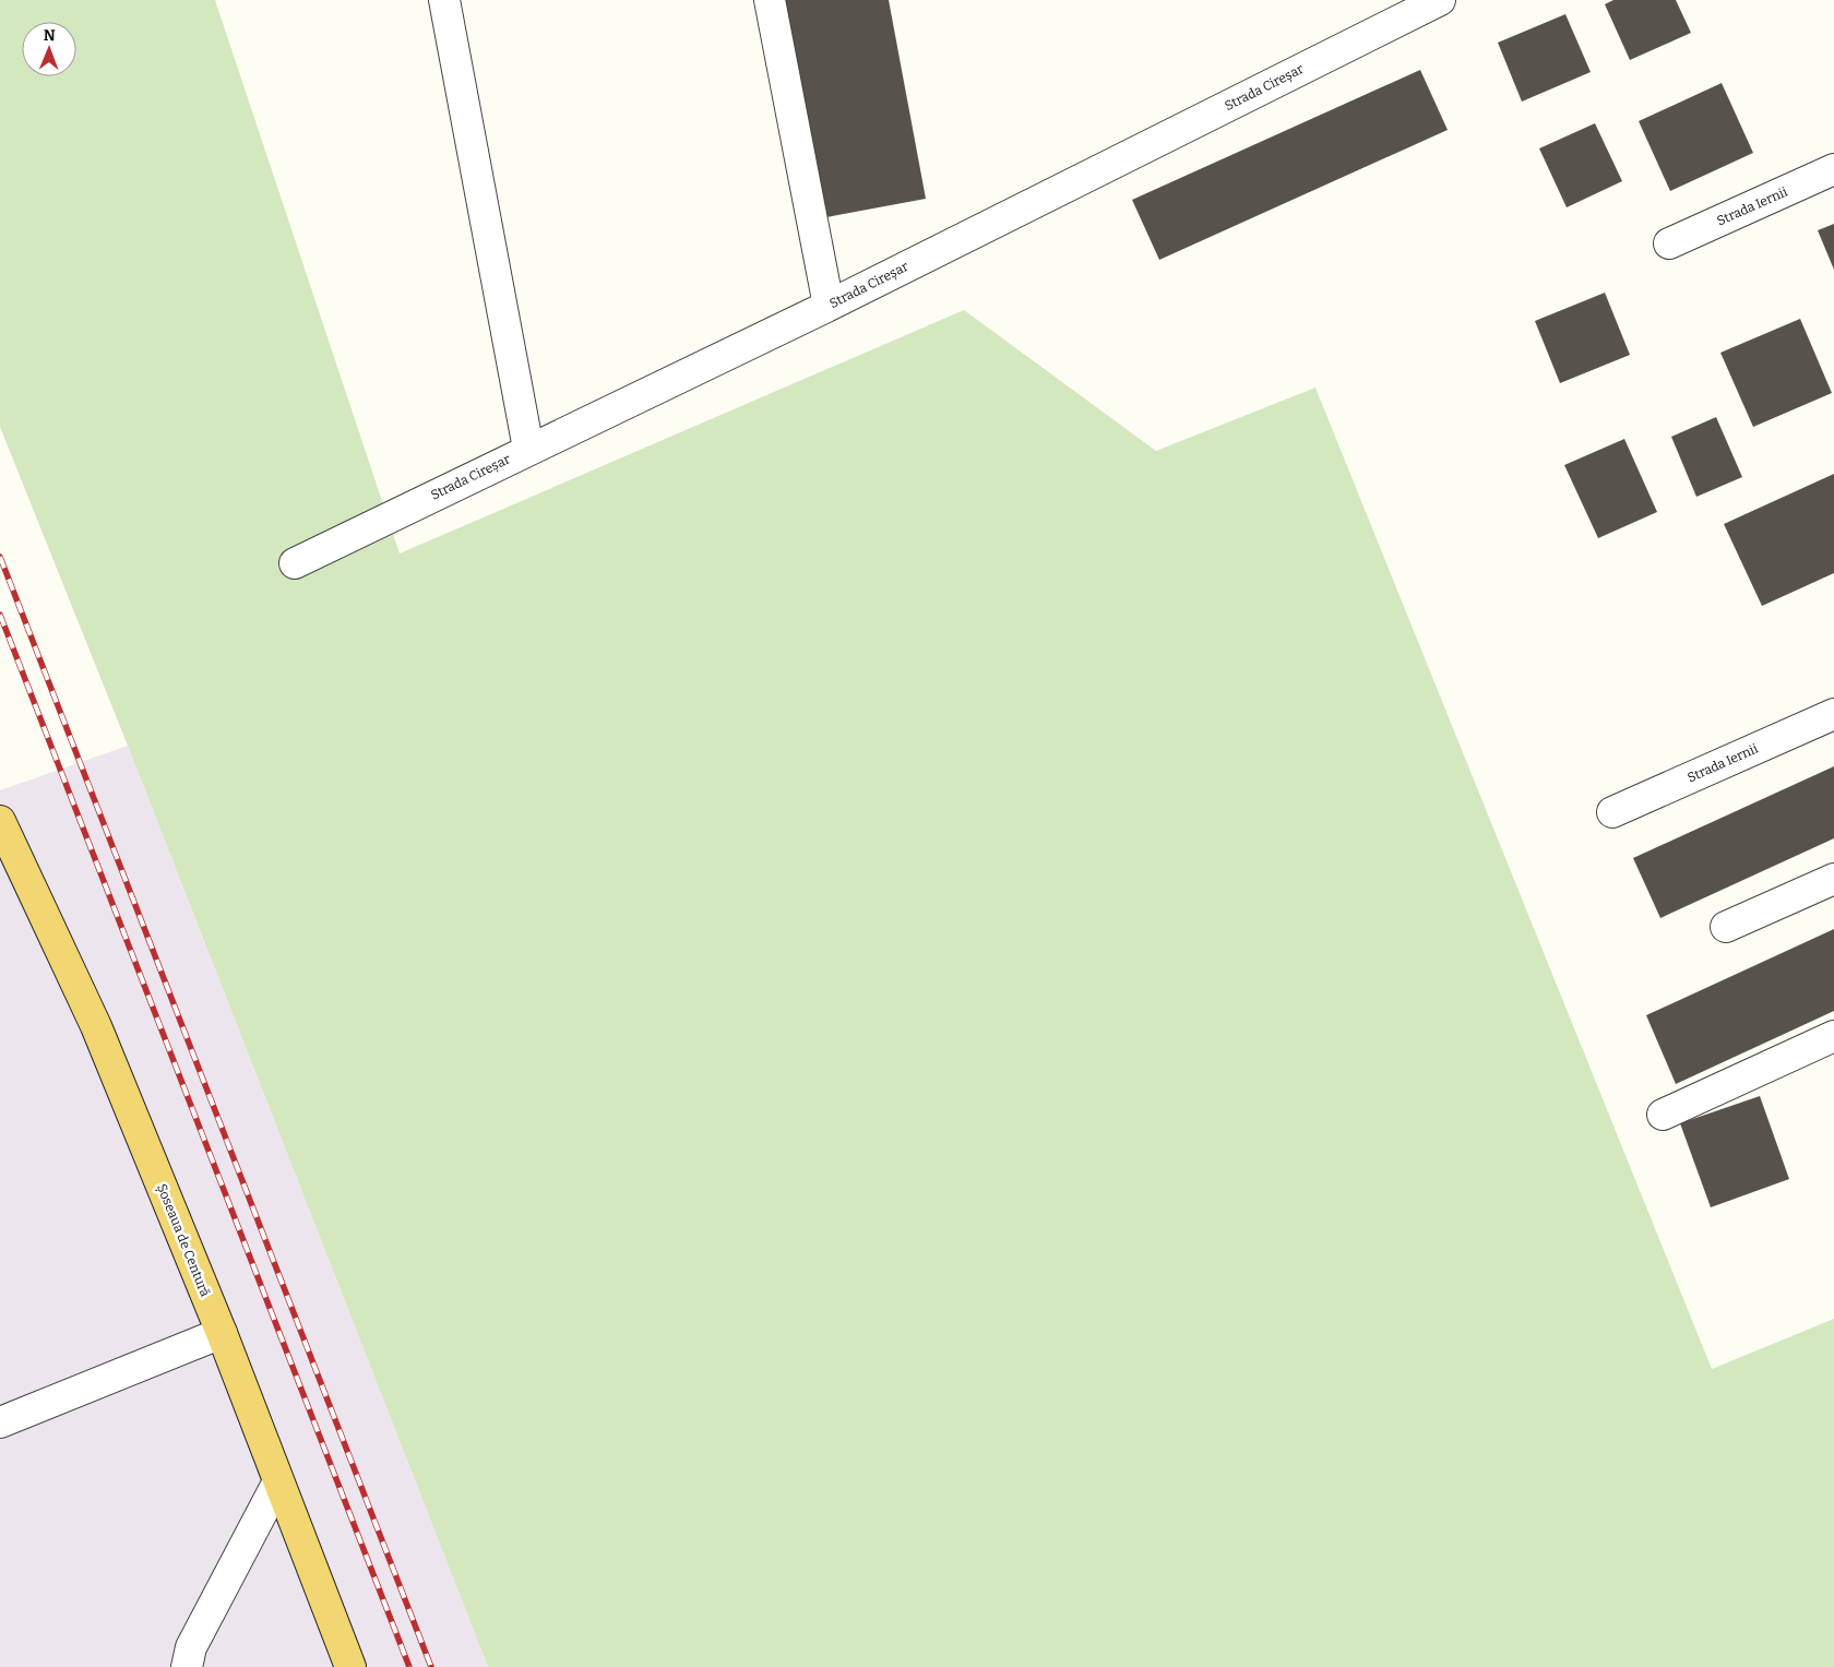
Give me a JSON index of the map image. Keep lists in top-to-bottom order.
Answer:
{
  "streets": {
    "main road": ["Șoseaua de Centură"],
    "street": ["Strada Cireșar", "Strada Iernii"]
  },
  "north": "top"
}
